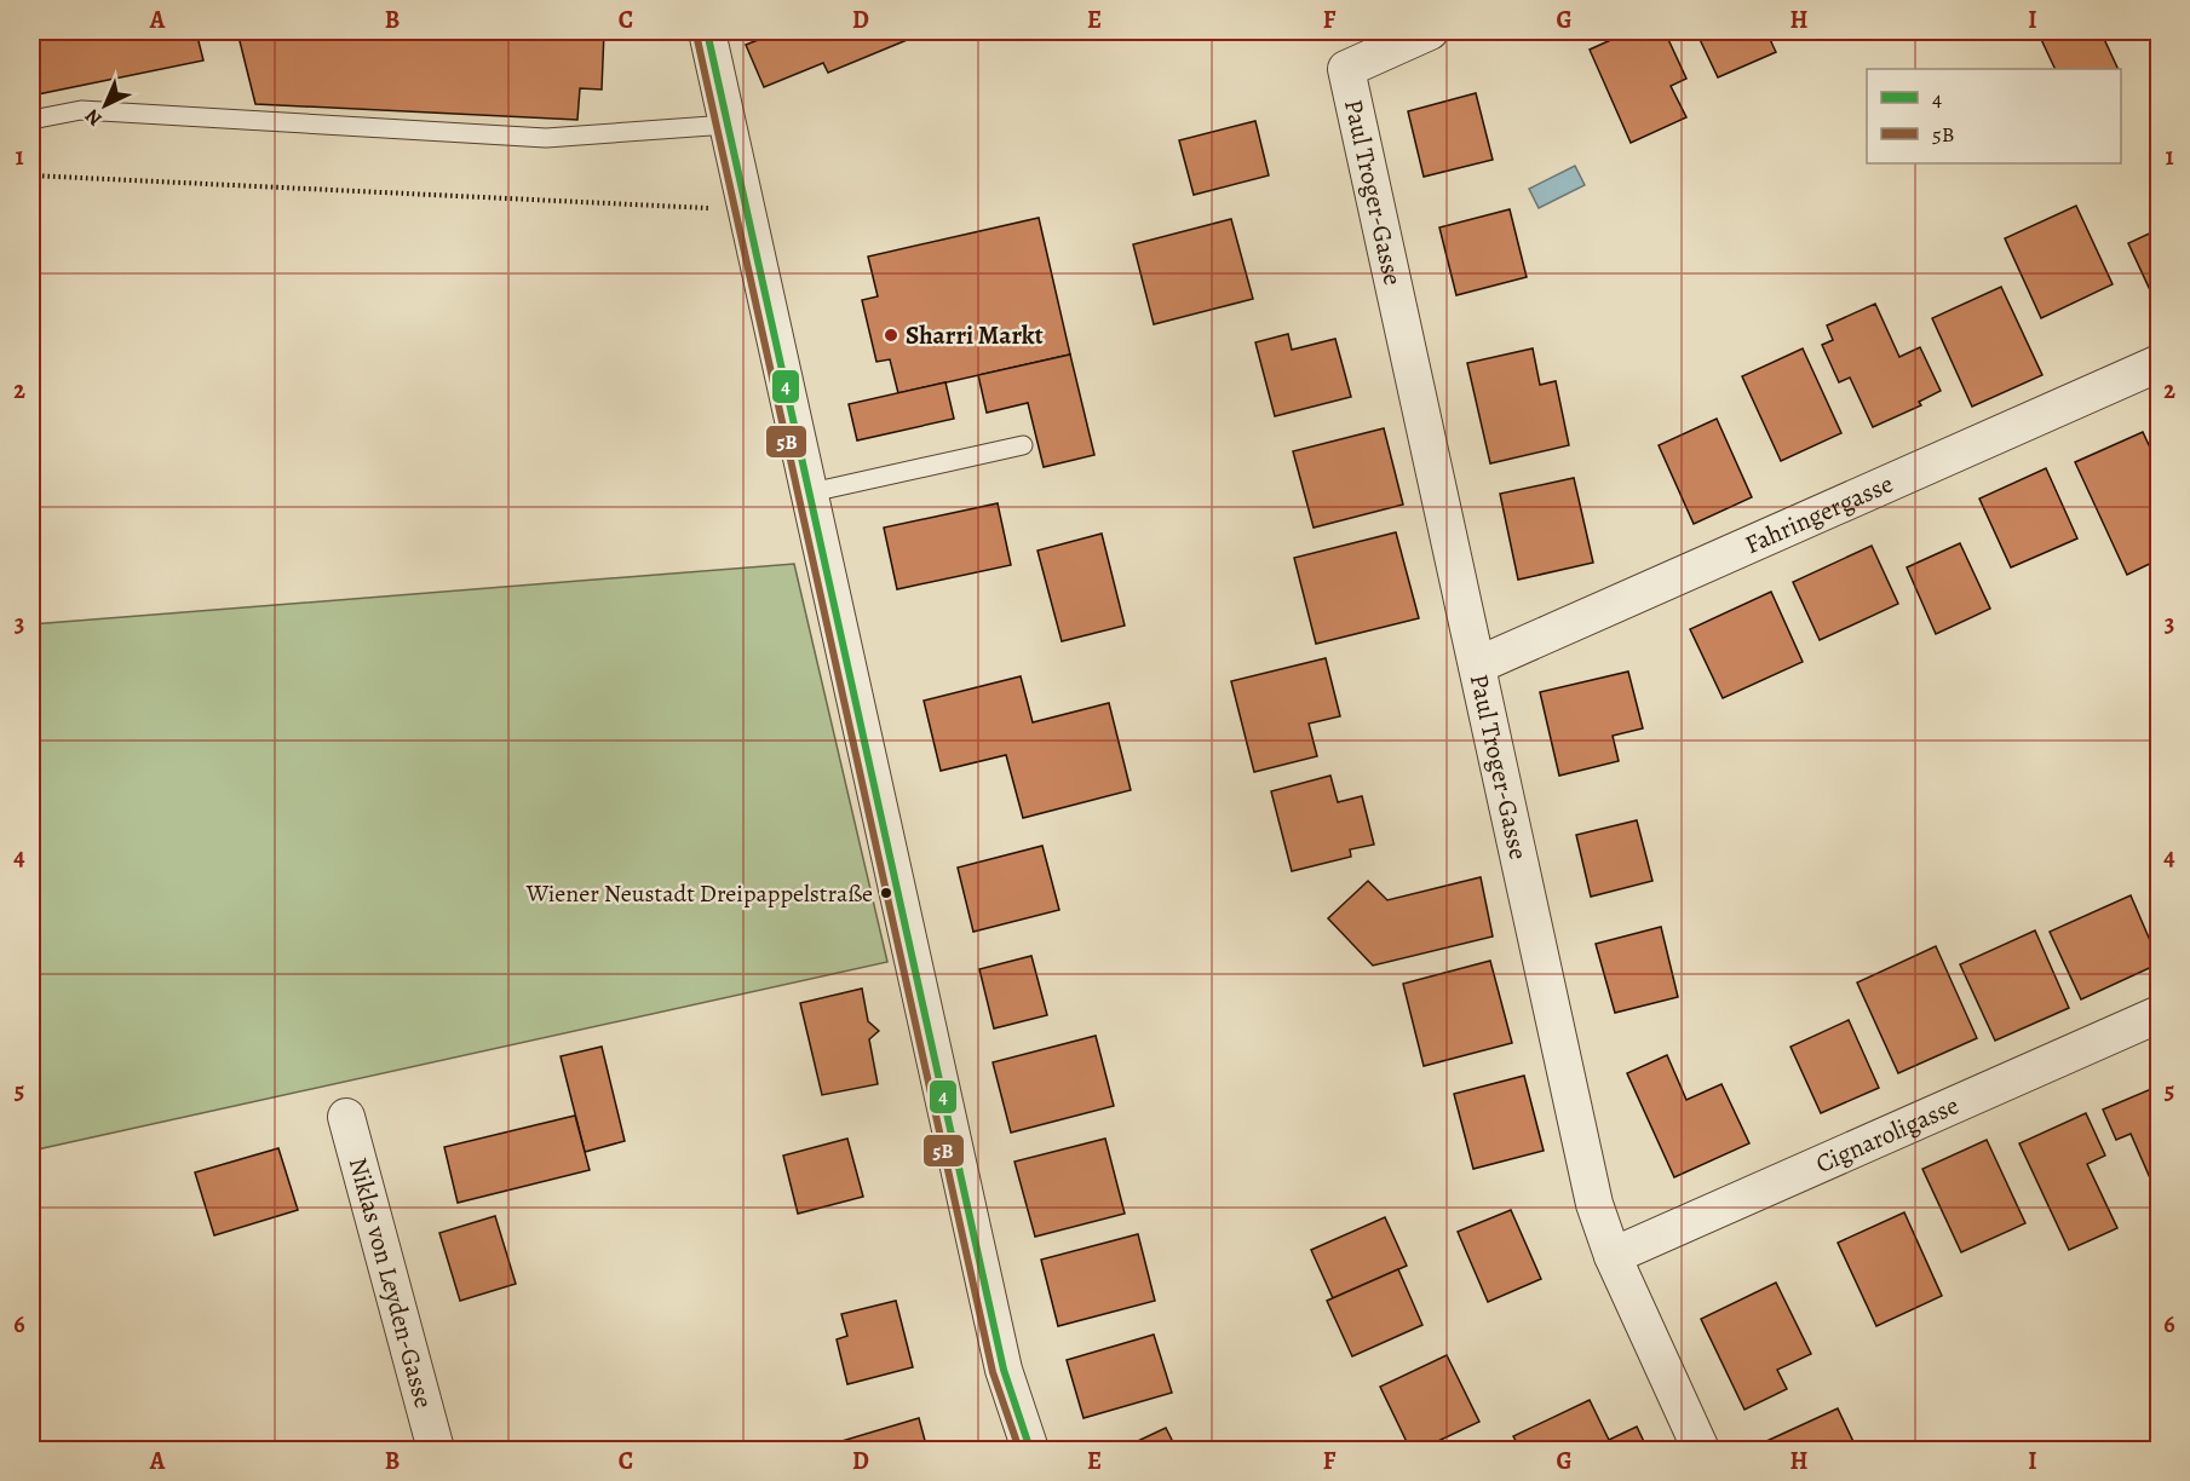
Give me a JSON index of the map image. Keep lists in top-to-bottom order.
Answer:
{
  "streets": {
    "street": [
      "Paul Troger-Gasse",
      "Fahringergasse",
      "Cignaroligasse",
      "Niklas von Leyden-Gasse"
    ]
  },
  "crossings": [
    ["Paul Troger-Gasse", "Fahringergasse"],
    ["Paul Troger-Gasse", "Cignaroligasse"]
  ],
  "places": ["Sharri Markt", "Wiener Neustadt Dreipappelstraße"],
  "lines": ["transit line 4", "transit line 5B"],
  "legend": ["4", "5B"],
  "north": "bottom left",
  "grid": {
    "columns": [
      "A",
      "B",
      "C",
      "D",
      "E",
      "F",
      "G",
      "H",
      "I"
    ],
    "rows": [
      "1",
      "2",
      "3",
      "4",
      "5",
      "6"
    ]
  }
}
